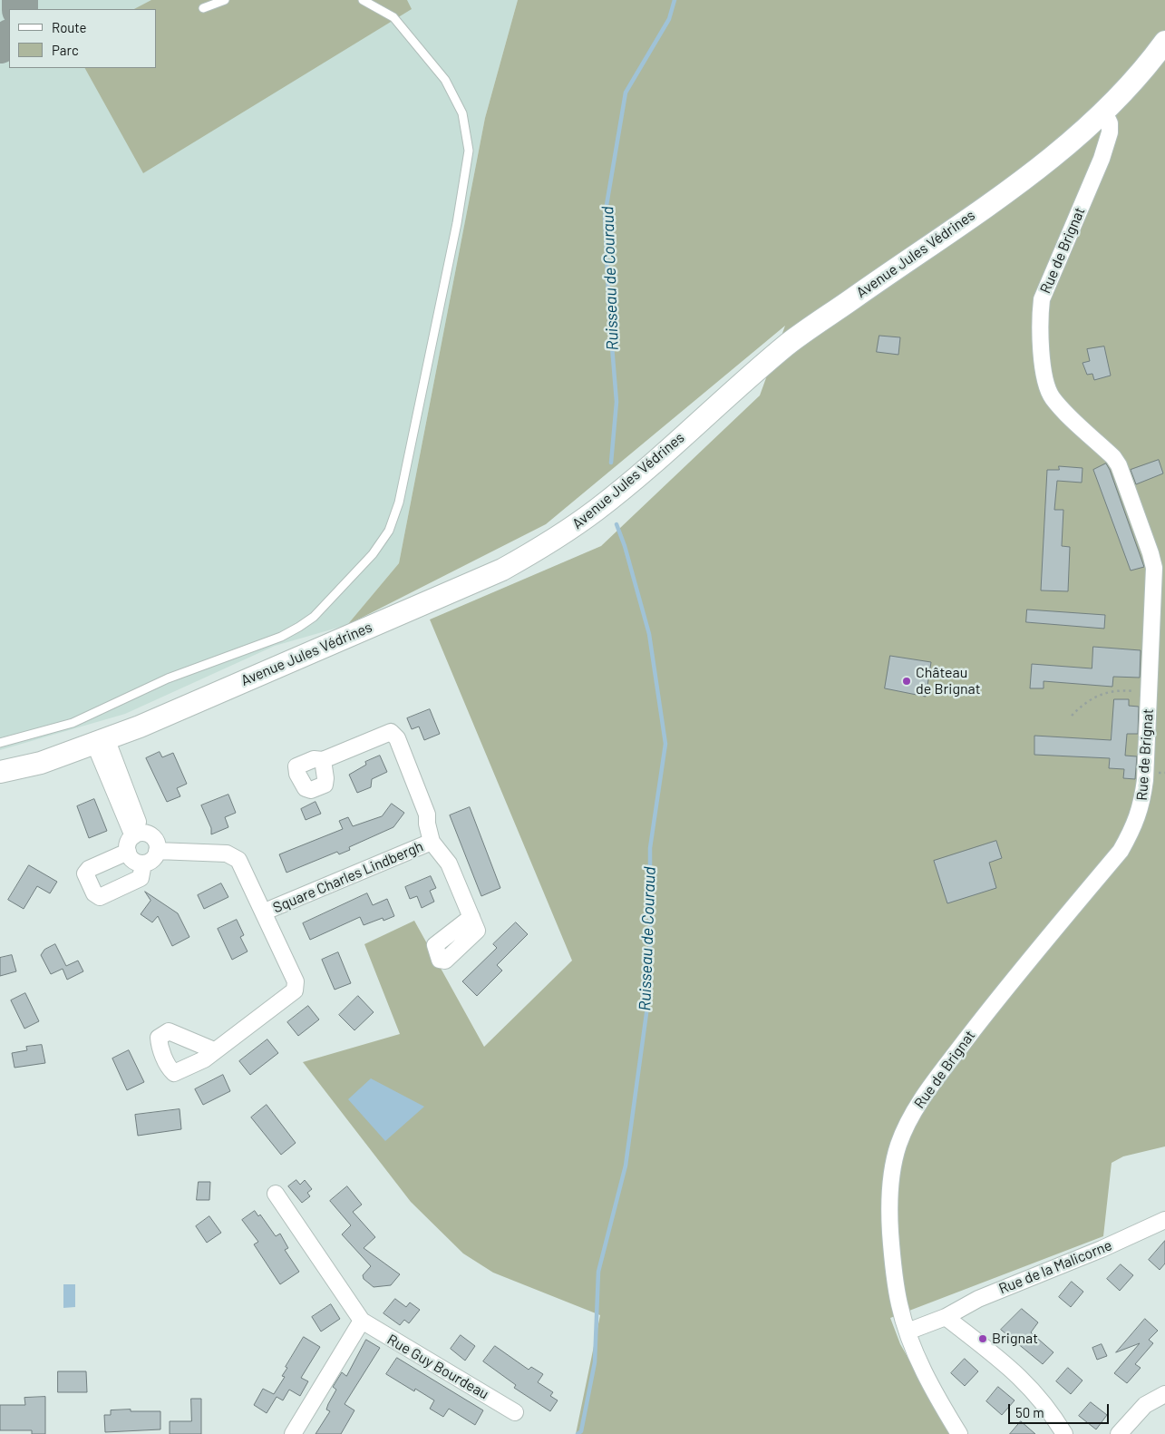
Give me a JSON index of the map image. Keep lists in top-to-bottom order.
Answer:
{
  "streets": {
    "main road": ["Avenue Jules Védrines"],
    "street": [
      "Rue de Brignat",
      "Square Charles Lindbergh",
      "Rue de la Malicorne",
      "Rue Guy Bourdeau"
    ]
  },
  "crossings": [
    ["Rue de Brignat", "Avenue Jules Védrines"],
    ["Rue de Brignat", "Rue de la Malicorne"]
  ],
  "water": ["Ruisseau de Couraud"],
  "places": ["Château de Brignat", "Brignat"],
  "legend": ["Route", "Parc"],
  "scale_bar": "50 m"
}
